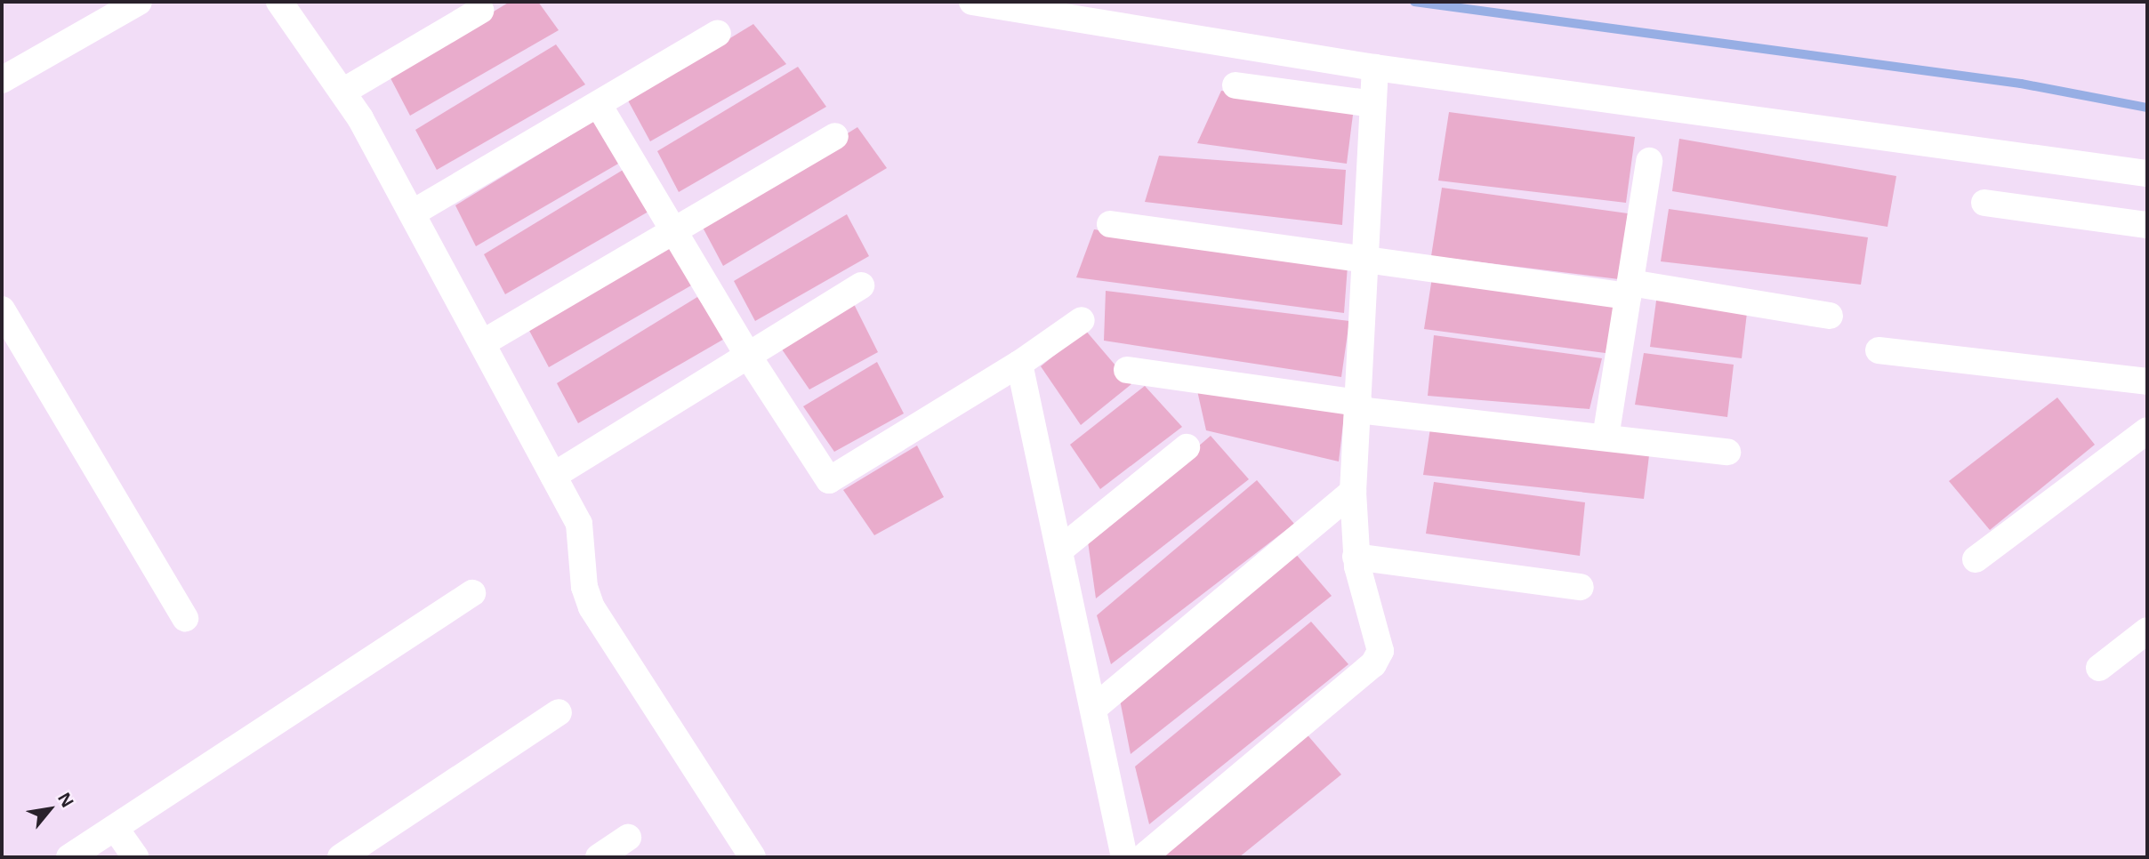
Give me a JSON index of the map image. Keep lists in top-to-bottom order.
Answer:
{
  "north": "top right"
}
